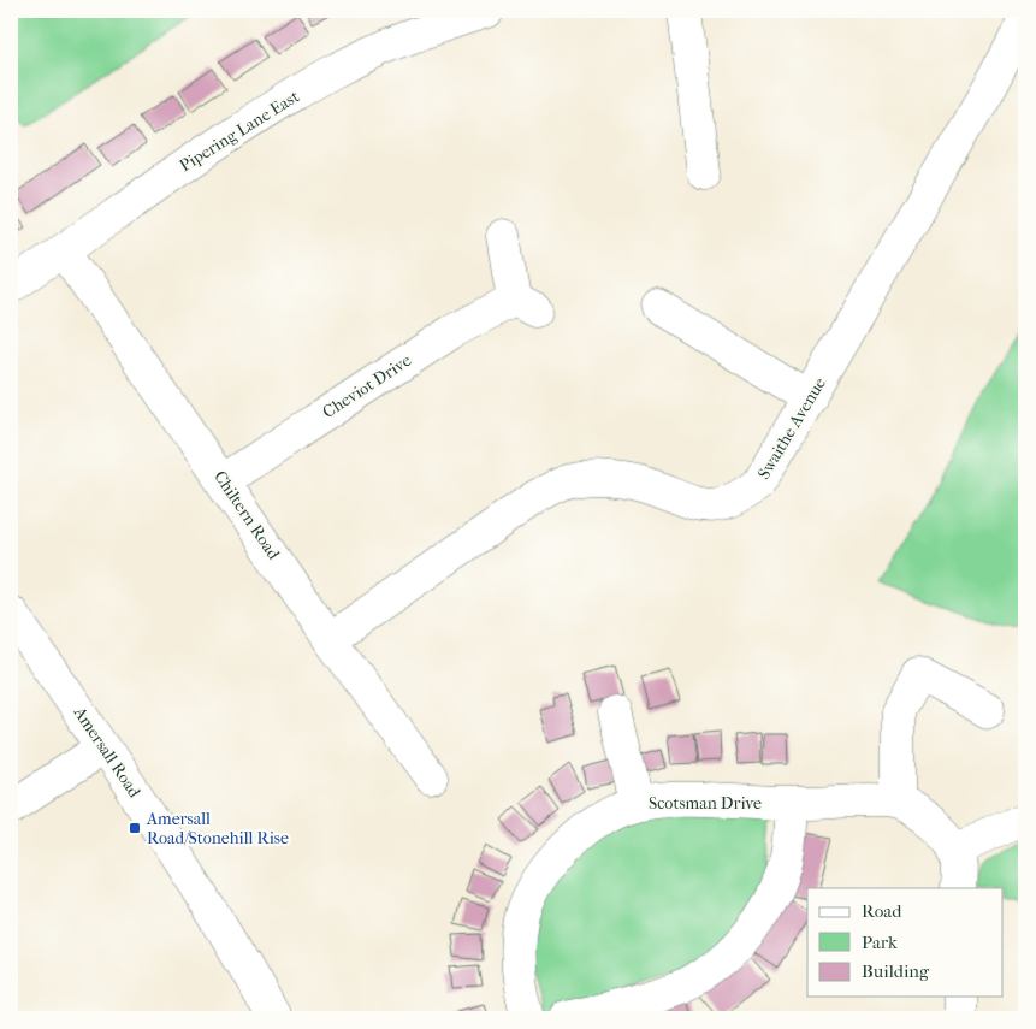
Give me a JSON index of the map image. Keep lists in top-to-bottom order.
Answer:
{
  "streets": {
    "street": [
      "Pipering Lane East",
      "Cheviot Drive",
      "Swaithe Avenue",
      "Chiltern Road",
      "Amersall Road",
      "Scotsman Drive"
    ]
  },
  "crossings": [
    ["Pipering Lane East", "Chiltern Road"],
    ["Cheviot Drive", "Chiltern Road"],
    ["Swaithe Avenue", "Chiltern Road"]
  ],
  "places": {
    "transit": ["Amersall Road/Stonehill Rise"]
  },
  "legend": ["Road", "Park", "Building"]
}
